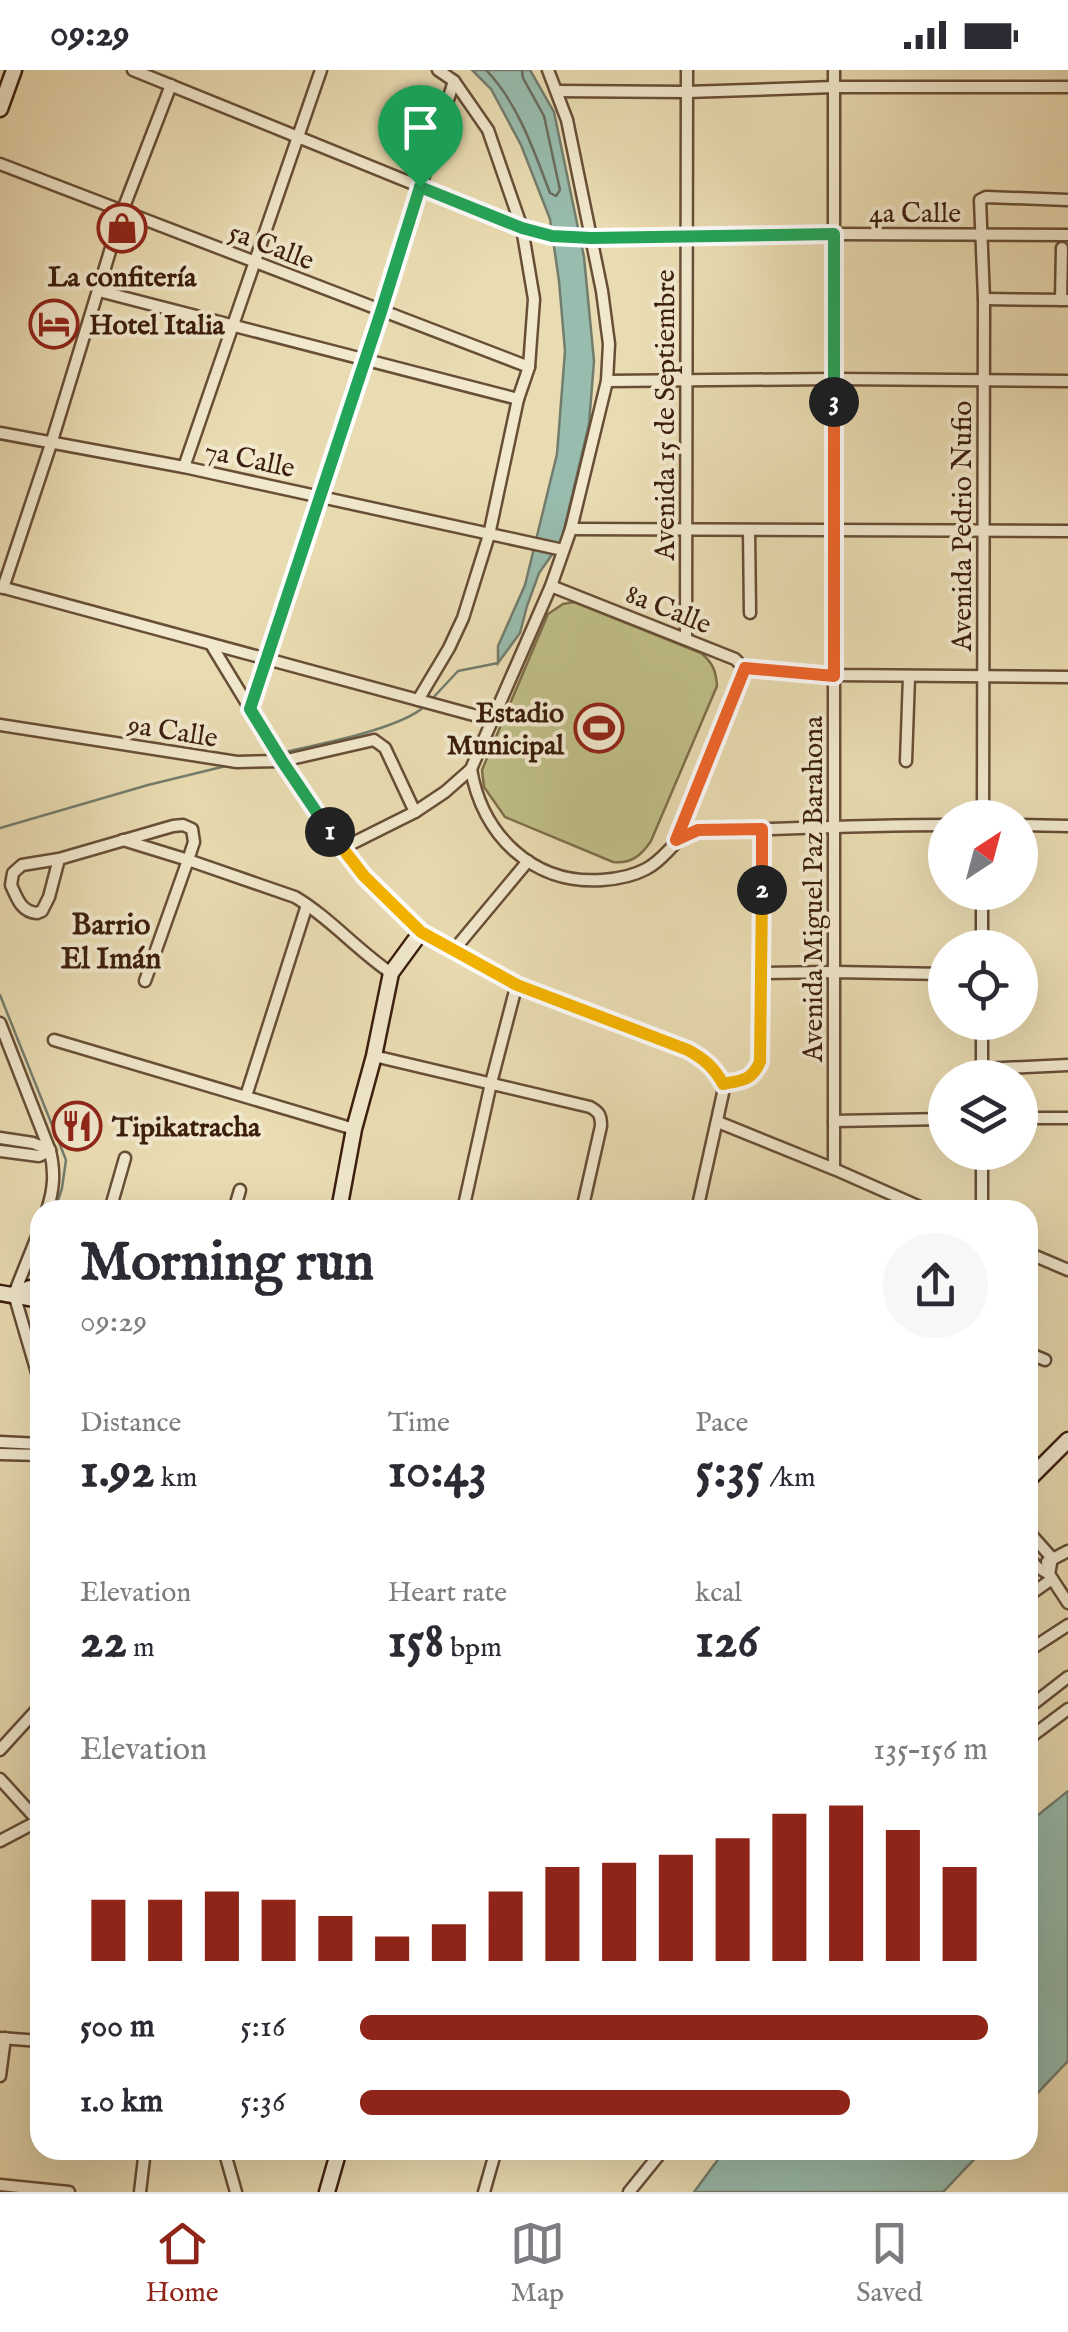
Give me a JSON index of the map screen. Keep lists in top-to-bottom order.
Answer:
{
  "streets": {
    "street": [
      "4a Calle",
      "5a Calle",
      "Avenida 15 de Septiembre",
      "7a Calle",
      "Avenida Pedrio Nufio",
      "8a Calle",
      "9a Calle",
      "Avenida Miguel Paz Barahona"
    ]
  },
  "crossings": [
    ["4a Calle", "Avenida 15 de Septiembre"],
    ["4a Calle", "Avenida Pedrio Nufio"],
    ["4a Calle", "Avenida Miguel Paz Barahona"],
    ["Avenida 15 de Septiembre", "8a Calle"],
    ["Avenida Pedrio Nufio", "8a Calle"],
    ["8a Calle", "Avenida Miguel Paz Barahona"]
  ],
  "districts": ["Barrio El Imán"],
  "places": {
    "shop": ["La confitería"],
    "hotel": ["Hotel Italia"],
    "sports": ["Estadio Municipal"],
    "restaurant": ["Tipikatracha"]
  },
  "north": "top right",
  "page": {
    "status": "09:29",
    "pins": ["3", "1", "2"],
    "heading": ["Morning run", "09:29"],
    "stats": [
      ["Distance", "1.92 km"],
      ["Time", "10:43"],
      ["Pace", "5:35 /km"],
      ["Elevation", "22 m"],
      ["Heart rate", "158 bpm"],
      ["kcal", "126"]
    ],
    "chart": ["Elevation", "135–156 m"],
    "list": [
      {
        "name": "500 m",
        "note": "5:16"
      },
      {
        "name": "1.0 km",
        "note": "5:36"
      }
    ],
    "tabs": ["Home", "Map", "Saved"]
  }
}
